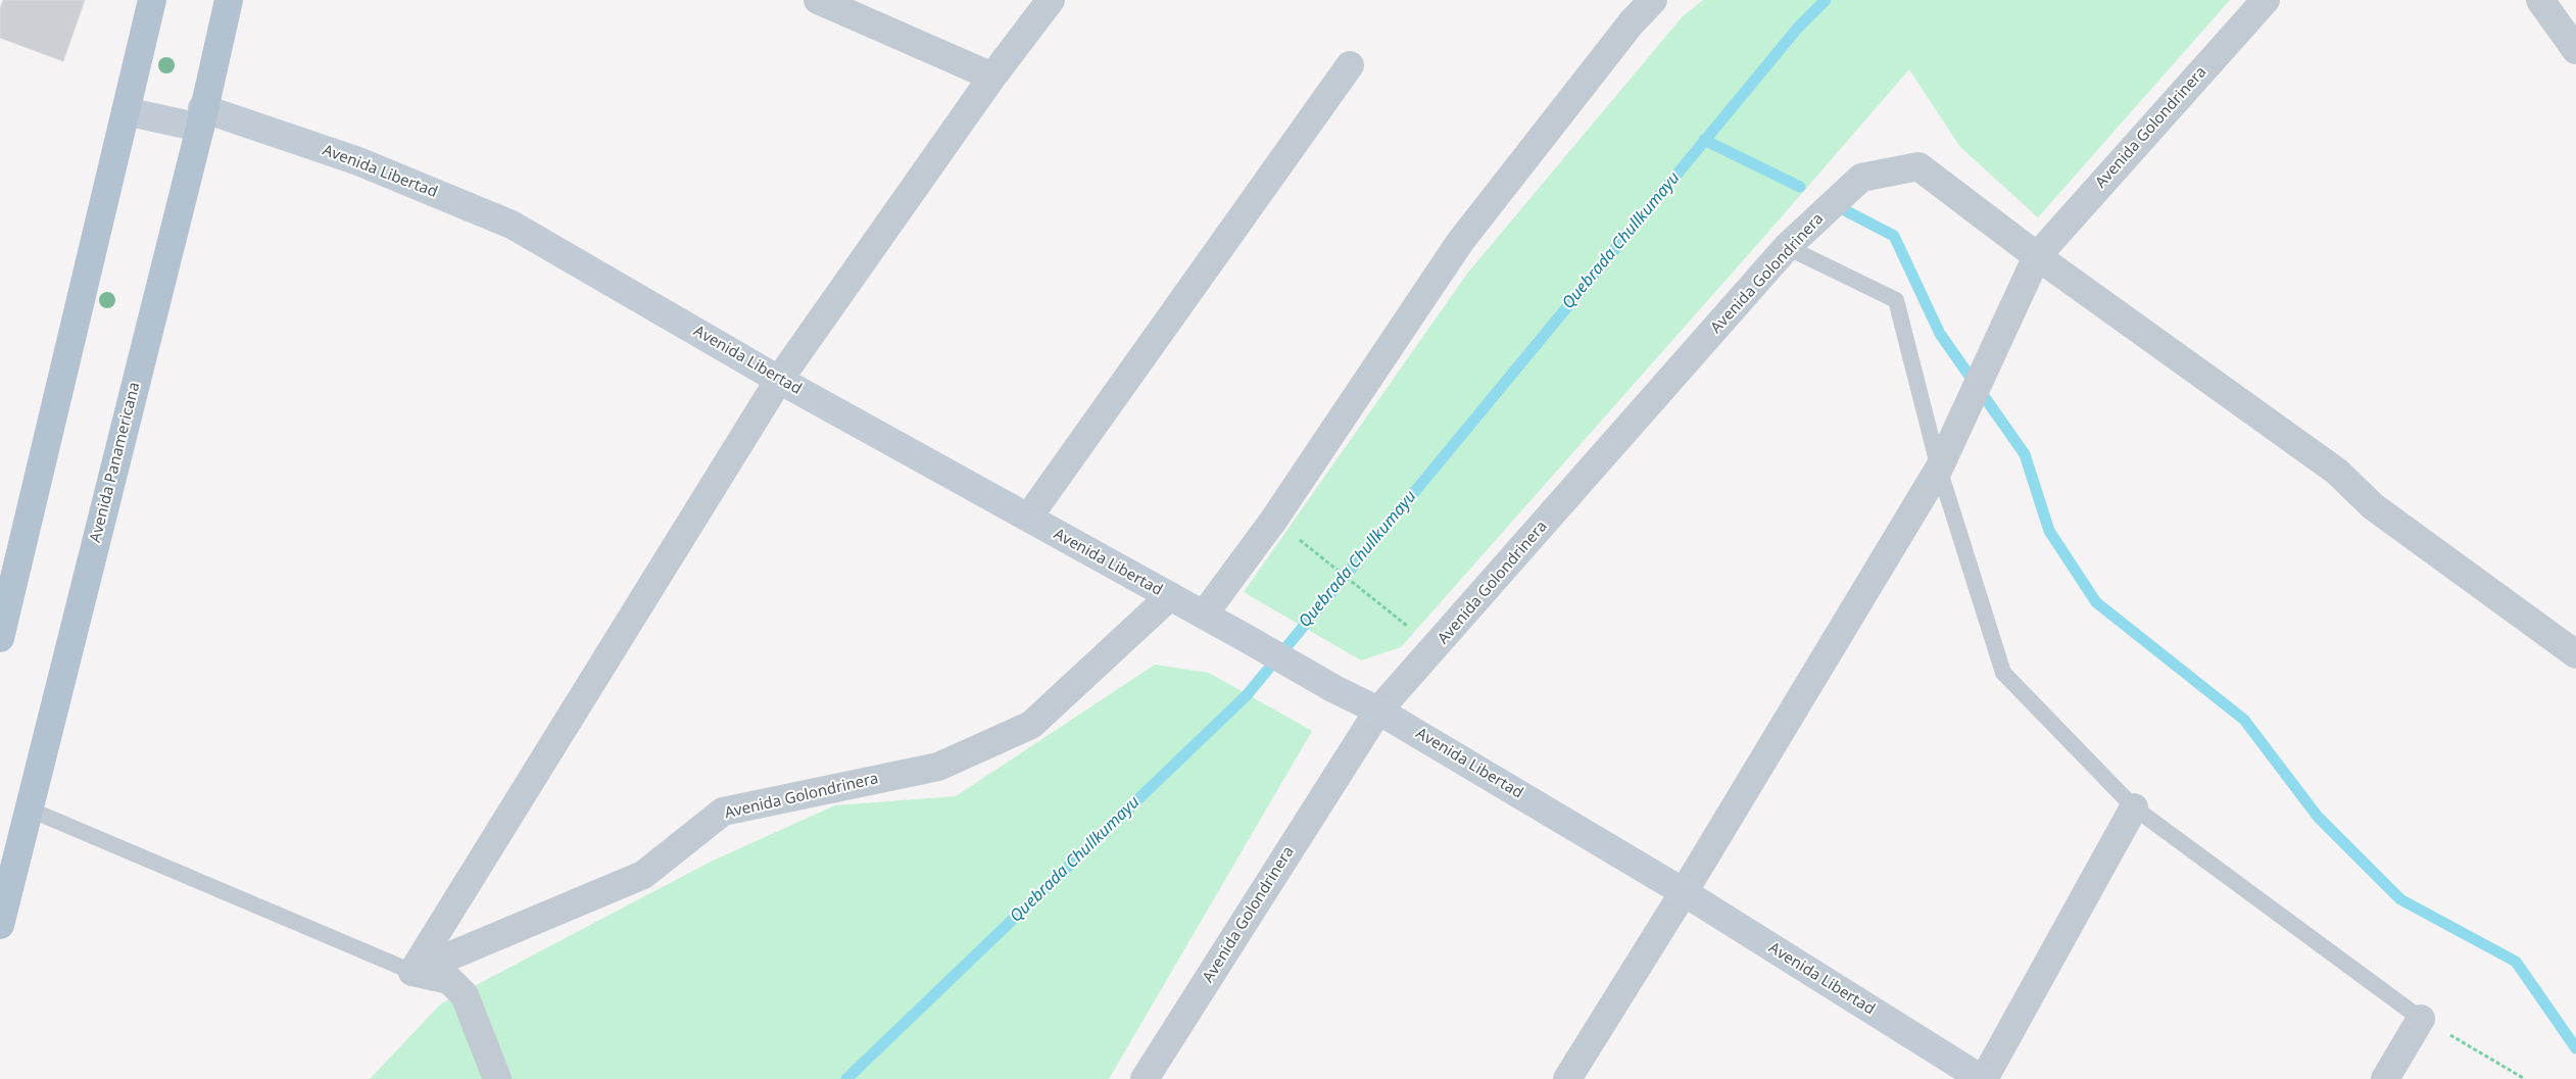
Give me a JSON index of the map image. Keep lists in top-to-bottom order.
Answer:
{
  "streets": {
    "main road": ["Avenida Libertad", "Avenida Panamericana"],
    "street": ["Avenida Golondrinera"]
  },
  "crossings": [
    ["Avenida Golondrinera", "Avenida Libertad"],
    ["Avenida Libertad", "Avenida Panamericana"]
  ],
  "water": ["Quebrada Chullkumayu"]
}
